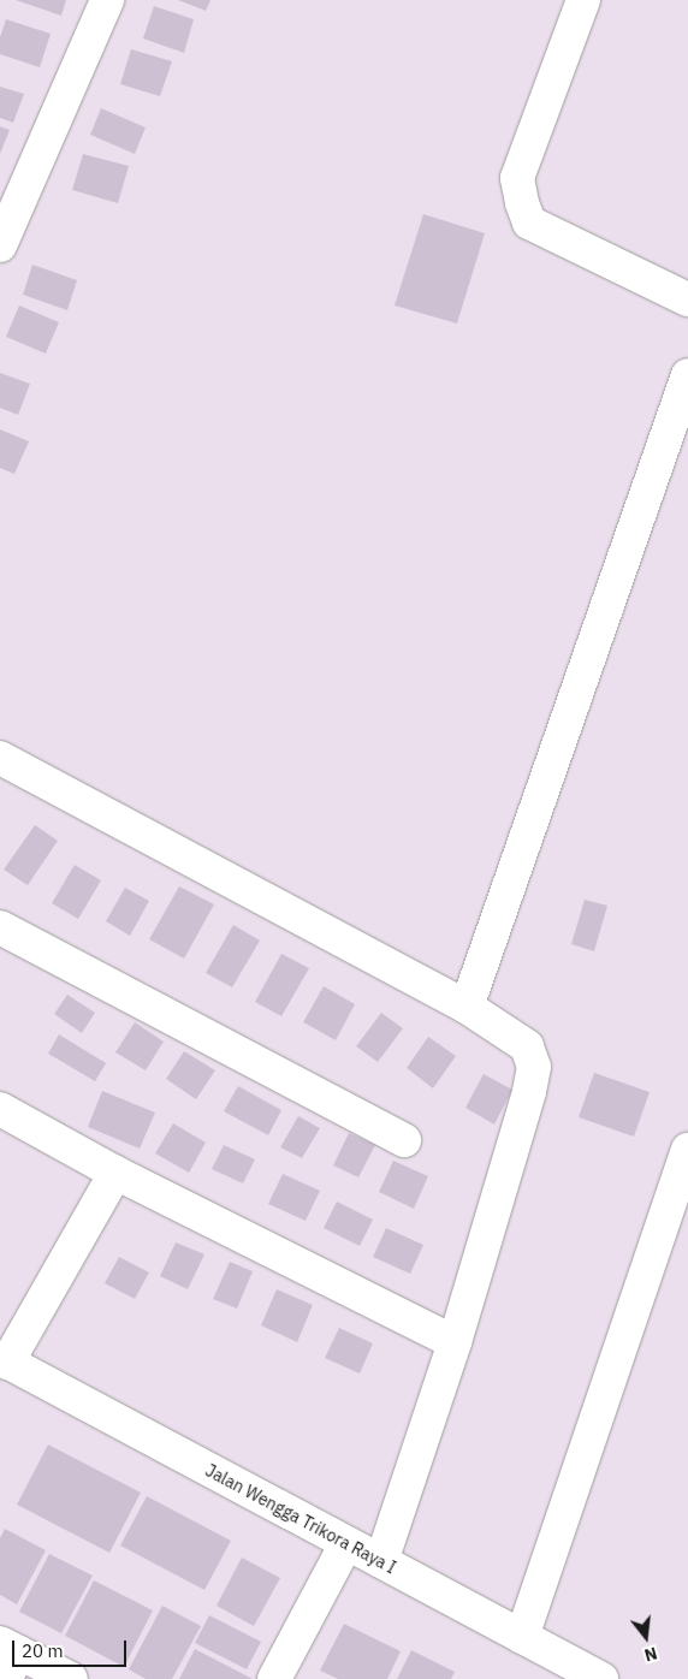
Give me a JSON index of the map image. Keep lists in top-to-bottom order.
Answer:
{
  "streets": {
    "street": ["Jalan Wengga Trikora Raya I"]
  },
  "scale_bar": "20 m",
  "north": "bottom"
}
